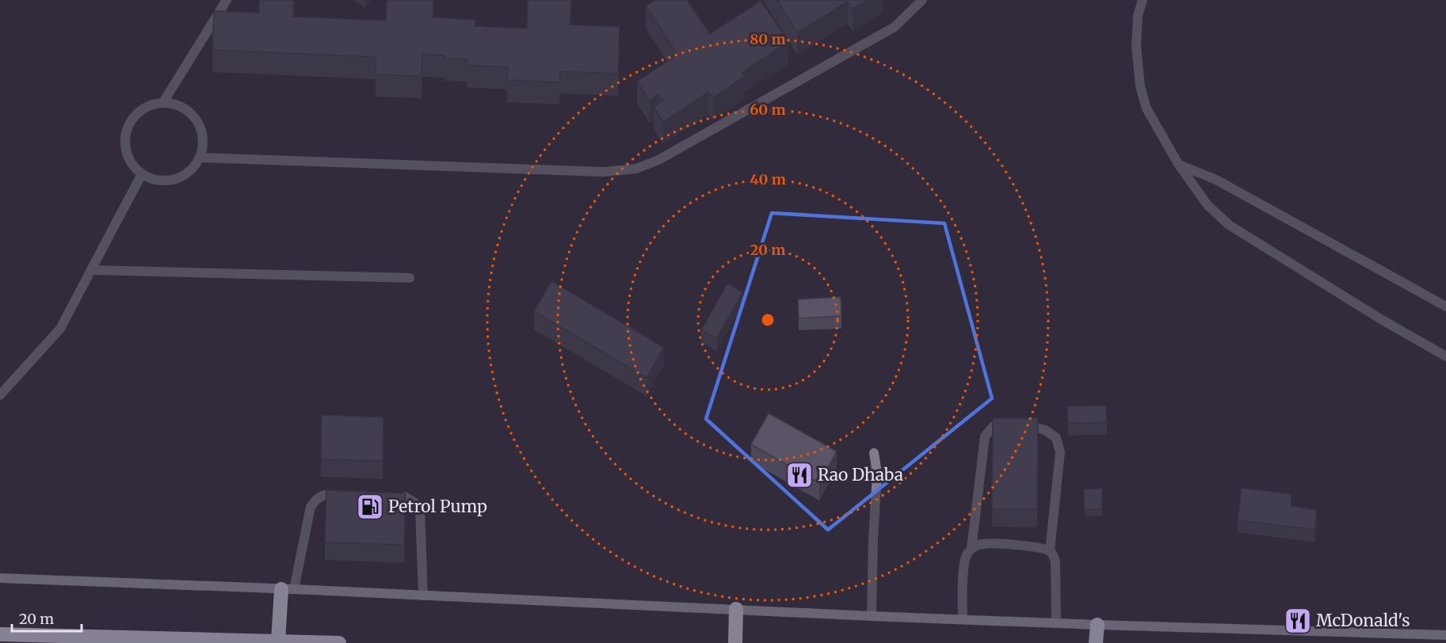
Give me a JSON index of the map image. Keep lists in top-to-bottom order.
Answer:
{
  "places": {
    "restaurant": ["Rao Dhaba", "McDonald's"],
    "fuel station": ["Petrol Pump"]
  },
  "scale_bar": "20 m",
  "rings": [
    "80 m",
    "60 m",
    "40 m",
    "20 m"
  ]
}
